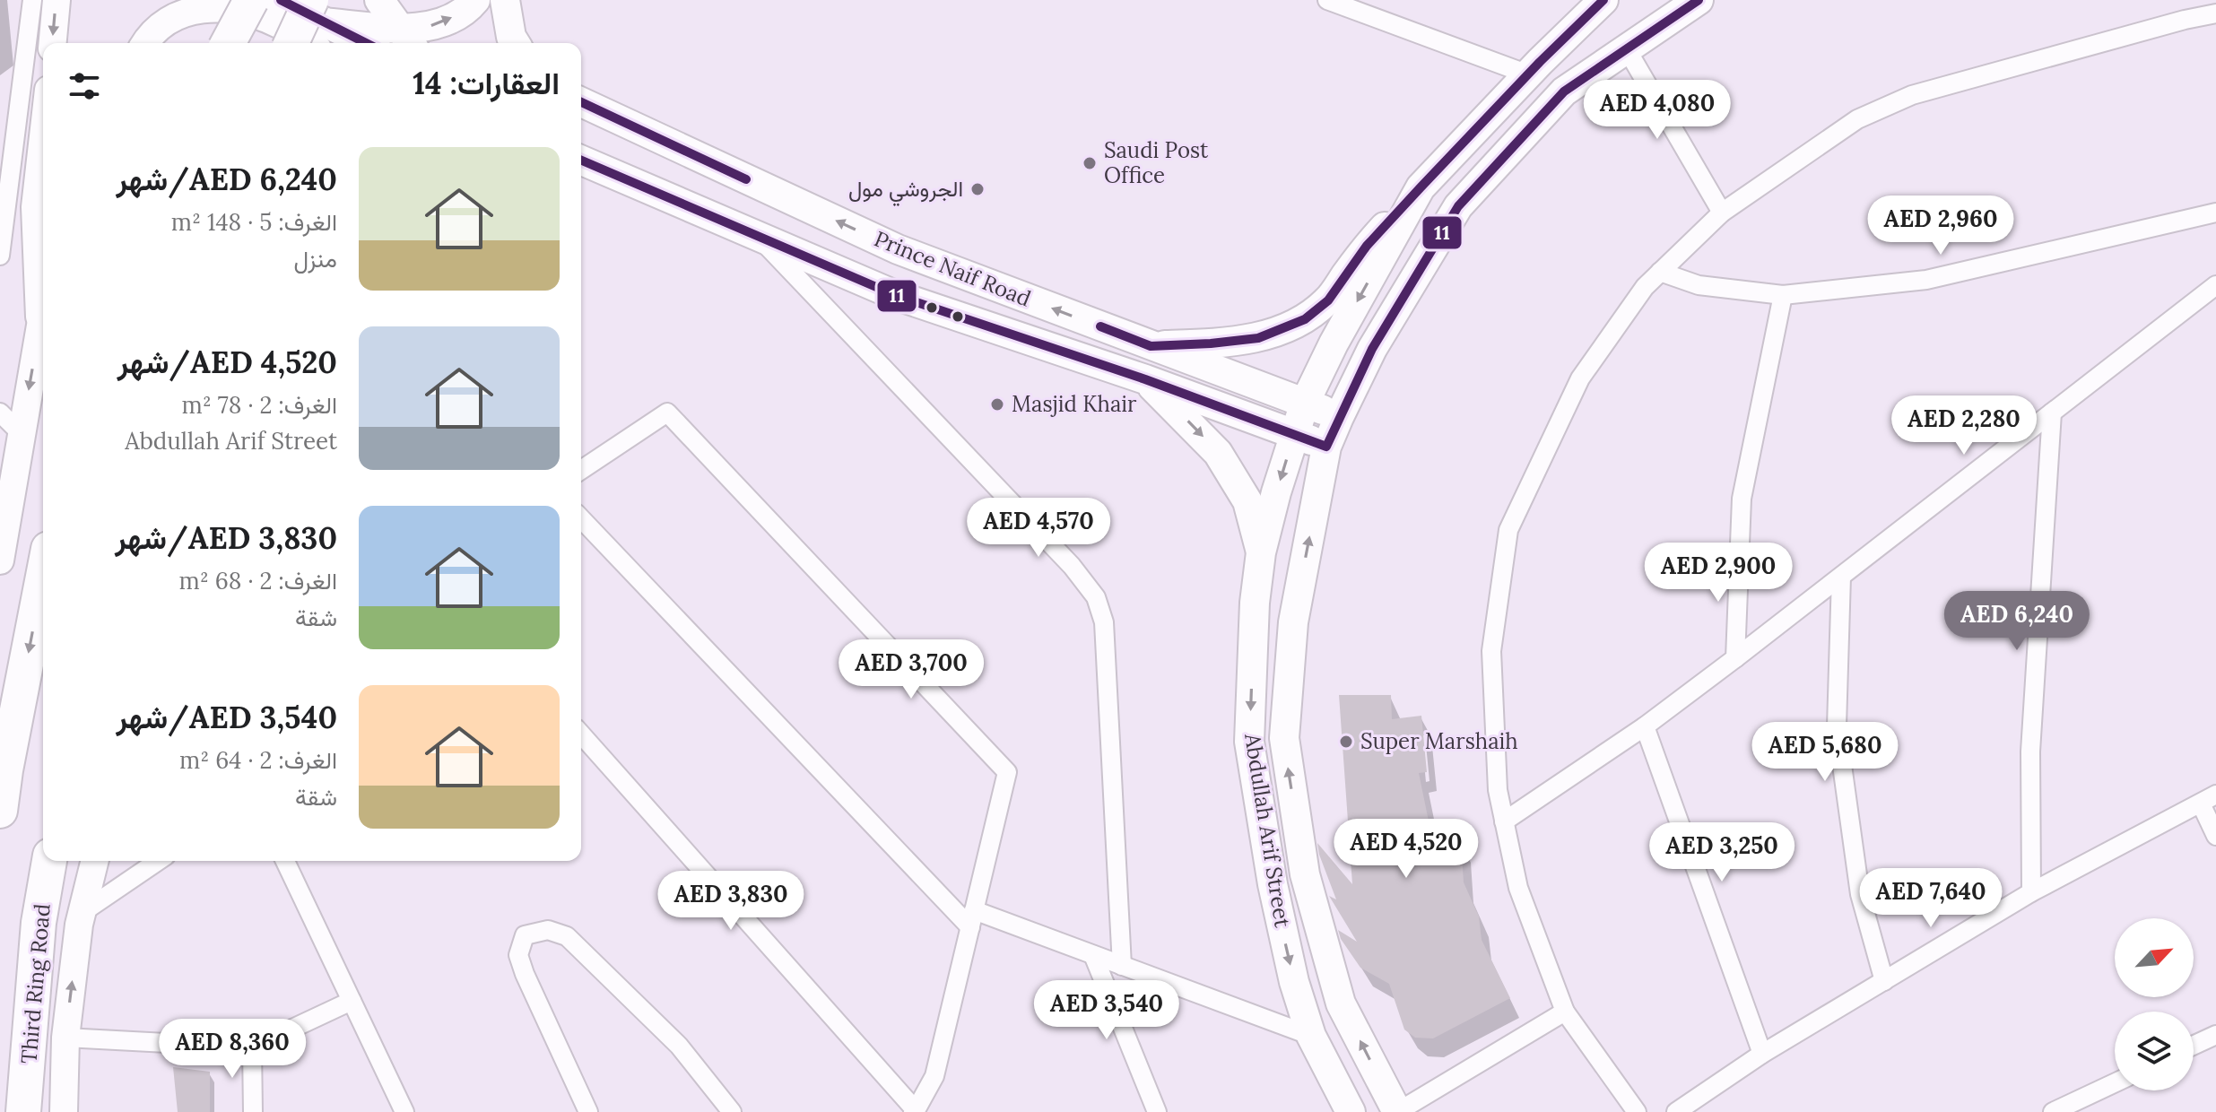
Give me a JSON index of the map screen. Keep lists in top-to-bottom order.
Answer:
{
  "streets": {
    "highway": ["Third Ring Road"],
    "main road": ["Prince Naif Road", "Abdullah Arif Street"]
  },
  "crossings": [
    ["Prince Naif Road", "Abdullah Arif Street"]
  ],
  "places": [
    "Saudi Post Office",
    "الجروشي مول",
    "Masjid Khair",
    "Super Marshaih"
  ],
  "lines": ["transit line 11"],
  "north": "top right",
  "page": {
    "heading": "العقارات: 14",
    "price": [
      "AED 4,080",
      "AED 2,960",
      "AED 2,280",
      "AED 4,570",
      "AED 2,900",
      "AED 6,240",
      "AED 3,700",
      "AED 5,680",
      "AED 4,520",
      "AED 3,250",
      "AED 7,640",
      "AED 3,830",
      "AED 3,540",
      "AED 8,360"
    ],
    "list": [
      {
        "name": "AED 6,240/شهر",
        "note": "الغرف: 5 · 148 m² · منزل"
      },
      {
        "name": "AED 4,520/شهر",
        "note": "الغرف: 2 · 78 m² · Abdullah Arif Street"
      },
      {
        "name": "AED 3,830/شهر",
        "note": "الغرف: 2 · 68 m² · شقة"
      },
      {
        "name": "AED 3,540/شهر",
        "note": "الغرف: 2 · 64 m² · شقة"
      }
    ]
  }
}
